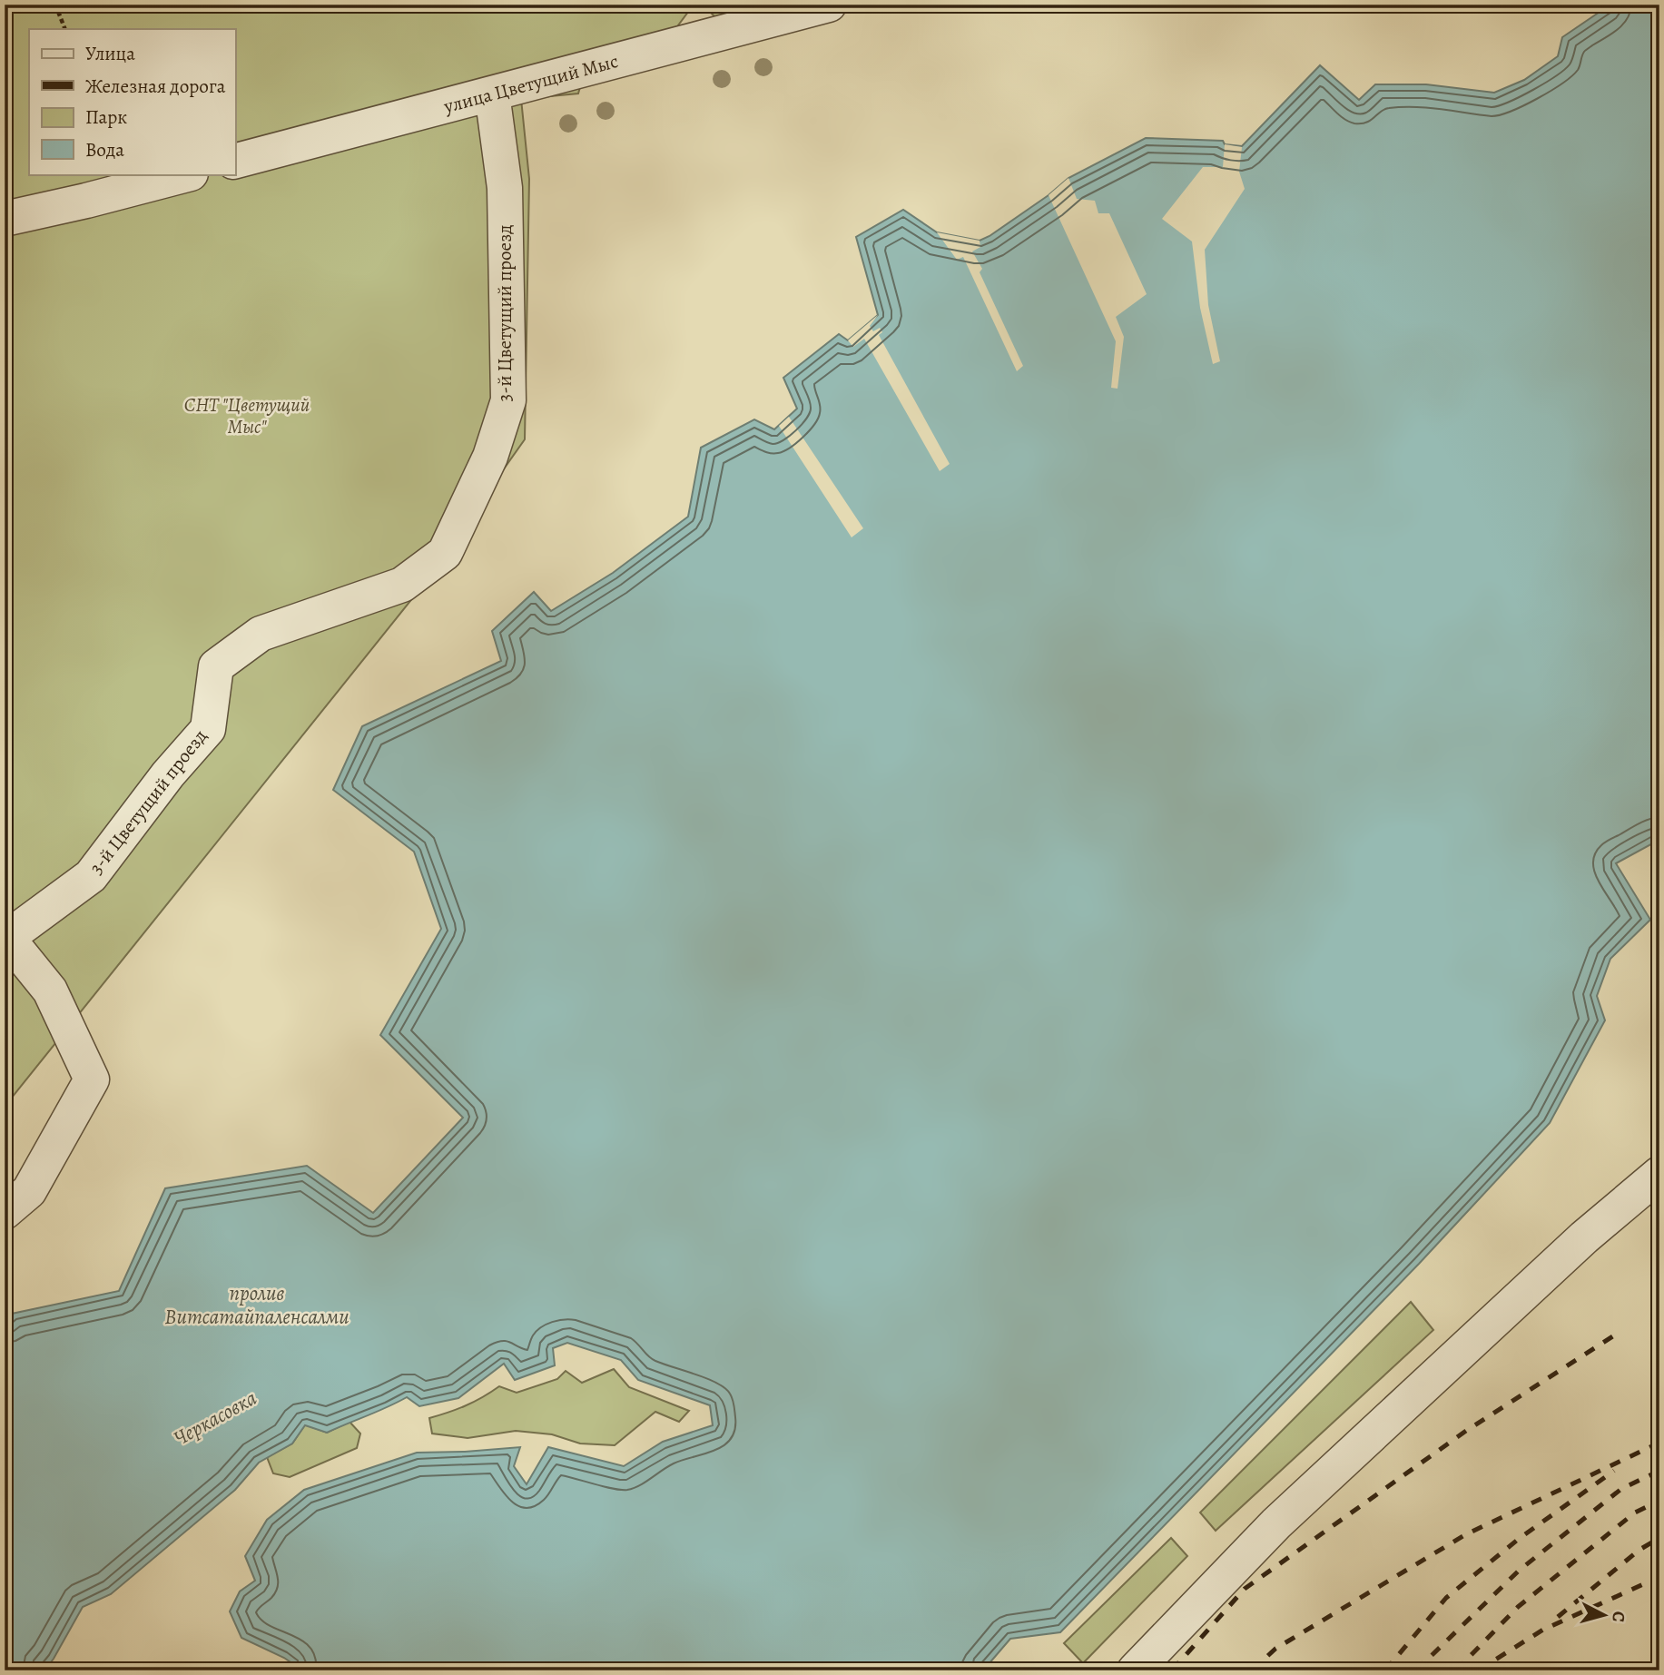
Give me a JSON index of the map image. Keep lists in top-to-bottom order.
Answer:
{
  "streets": {
    "street": ["улица Цветущий Мыс", "3-й Цветущий проезд"]
  },
  "crossings": [
    ["улица Цветущий Мыс", "3-й Цветущий проезд"]
  ],
  "water": ["пролив Витсатайпаленсалми", "Черкасовка"],
  "parks": ["СНТ \"Цветущий Мыс\""],
  "legend": [
    "Улица",
    "Железная дорога",
    "Парк",
    "Вода"
  ],
  "north": "right"
}
